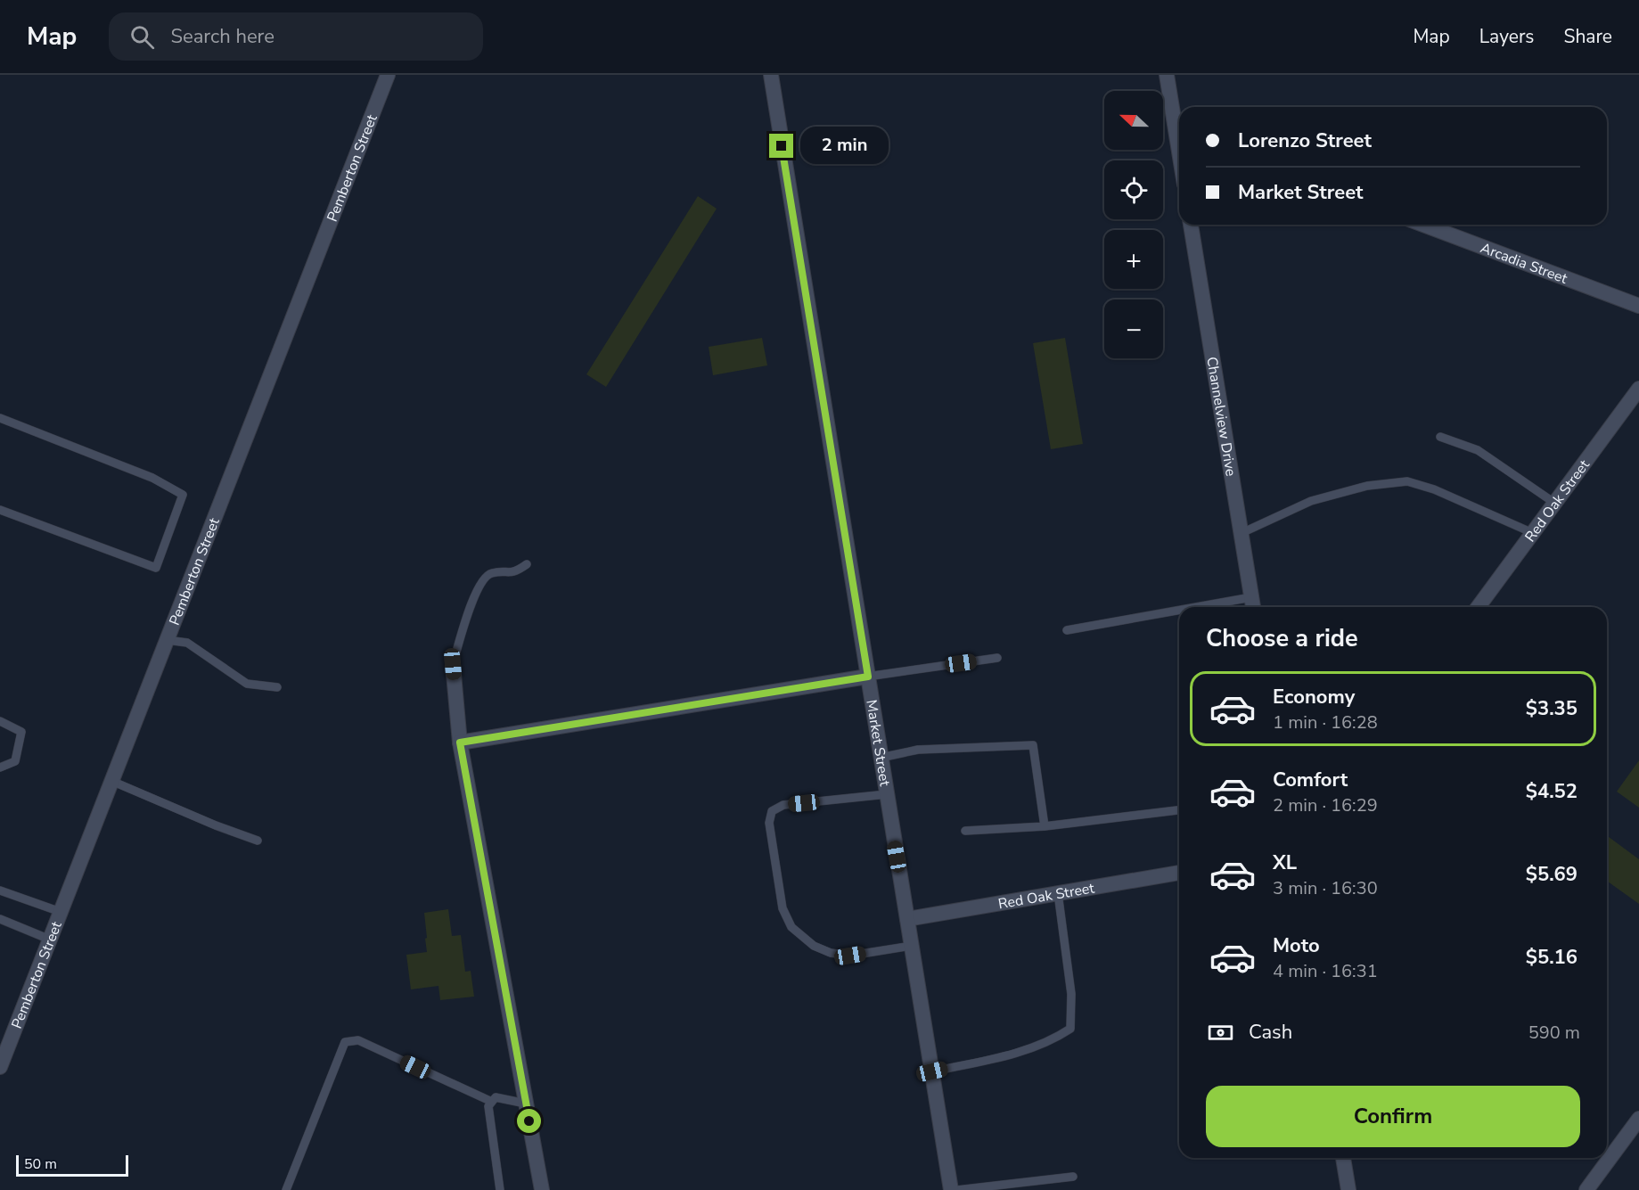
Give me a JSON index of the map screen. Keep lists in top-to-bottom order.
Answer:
{
  "streets": {
    "street": [
      "Pemberton Street",
      "Arcadia Street",
      "Channelview Drive",
      "Red Oak Street",
      "Market Street"
    ]
  },
  "crossings": [
    ["Red Oak Street", "Market Street"]
  ],
  "scale_bar": "50 m",
  "north": "left",
  "page": {
    "header": "Map",
    "search": "Search here",
    "nav": ["Map", "Layers", "Share"],
    "map_buttons": ["+", "−"],
    "banner": ["Lorenzo Street", "Market Street"],
    "bubble": "2 min",
    "heading": "Choose a ride",
    "list": [
      {
        "name": "Economy",
        "note": "1 min · 16:28",
        "value": "$3.35"
      },
      {
        "name": "Comfort",
        "note": "2 min · 16:29",
        "value": "$4.52"
      },
      {
        "name": "XL",
        "note": "3 min · 16:30",
        "value": "$5.69"
      },
      {
        "name": "Moto",
        "note": "4 min · 16:31",
        "value": "$5.16"
      }
    ],
    "pay": ["Cash", "590 m"],
    "buttons": "Confirm",
    "scale": "50 m"
  }
}
